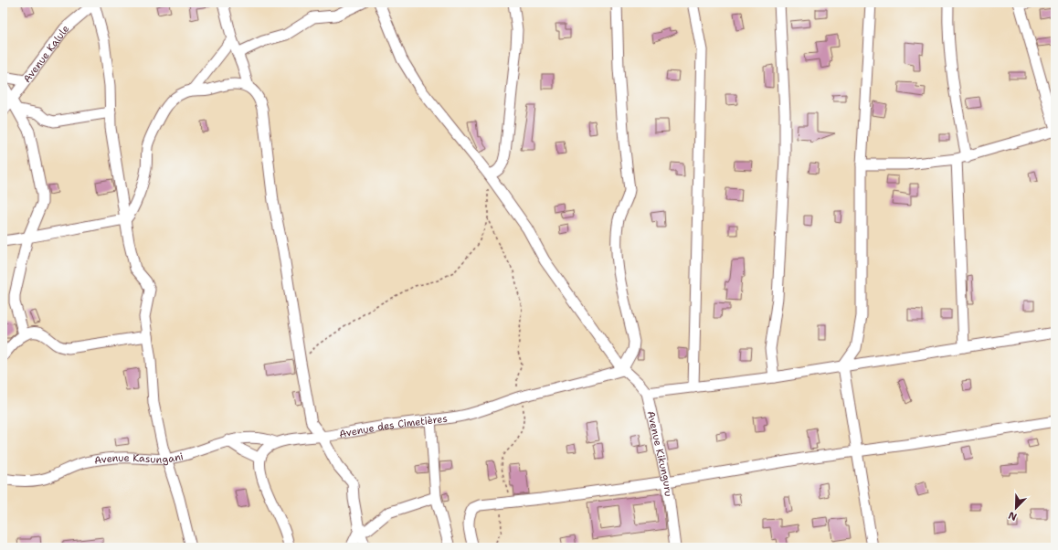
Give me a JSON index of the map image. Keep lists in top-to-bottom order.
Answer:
{
  "streets": {
    "street": [
      "Avenue Kalule",
      "Avenue des Cimetières",
      "Avenue Kikunguru",
      "Avenue Kasungani"
    ]
  },
  "crossings": [
    ["Avenue des Cimetières", "Avenue Kasungani"]
  ],
  "north": "bottom left"
}
